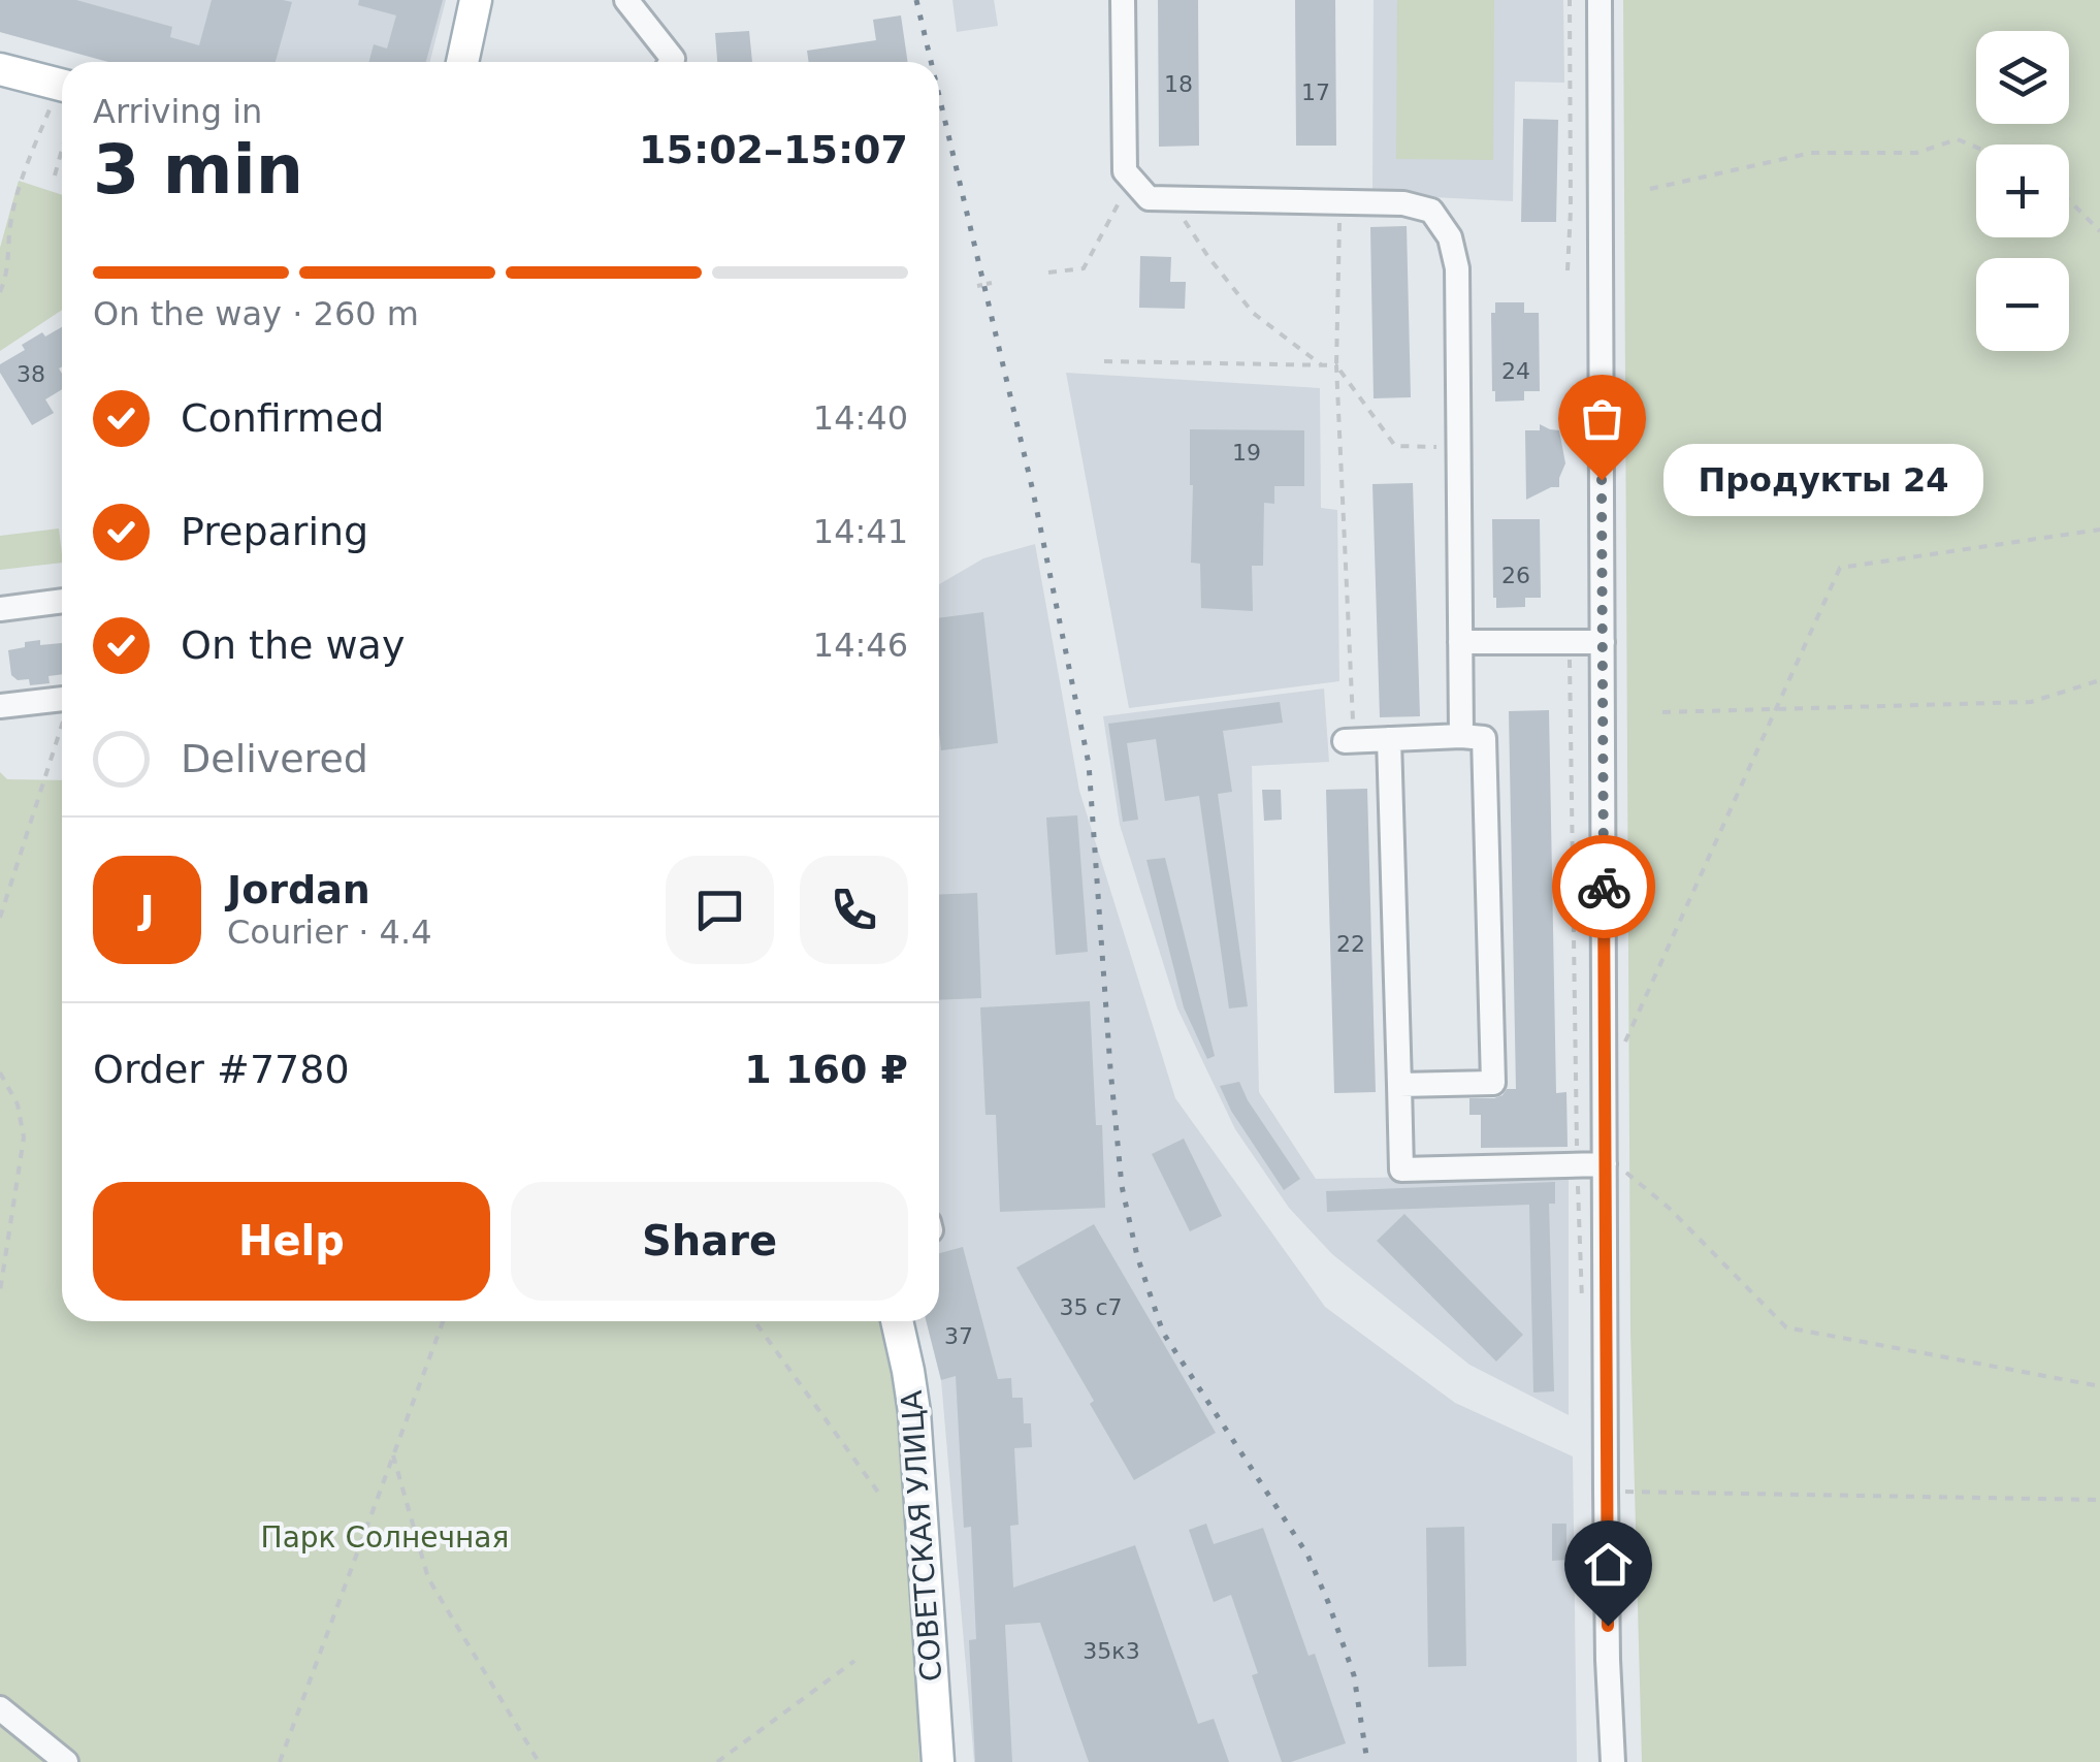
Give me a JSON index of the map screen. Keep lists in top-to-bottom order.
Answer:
{
  "streets": {
    "main road": ["СОВЕТСКАЯ УЛИЦА"]
  },
  "parks": ["Парк Солнечная"],
  "places": ["Продукты 24"],
  "house_numbers": [
    "18",
    "17",
    "24",
    "38",
    "19",
    "26",
    "22",
    "35 с7",
    "37",
    "35к3"
  ],
  "page": {
    "map_buttons": ["+", "−"],
    "heading": ["3 min", "Arriving in", "15:02–15:07"],
    "panel": [
      "Jordan",
      "Courier · 4.4",
      "Order #7780",
      "1 160 ₽"
    ],
    "bar": "On the way · 260 m",
    "list": [
      ["Confirmed", "14:40"],
      ["Preparing", "14:41"],
      ["On the way", "14:46"],
      "Delivered"
    ],
    "bubble": "Продукты 24",
    "round": "J",
    "buttons": ["Help", "Share"]
  }
}
